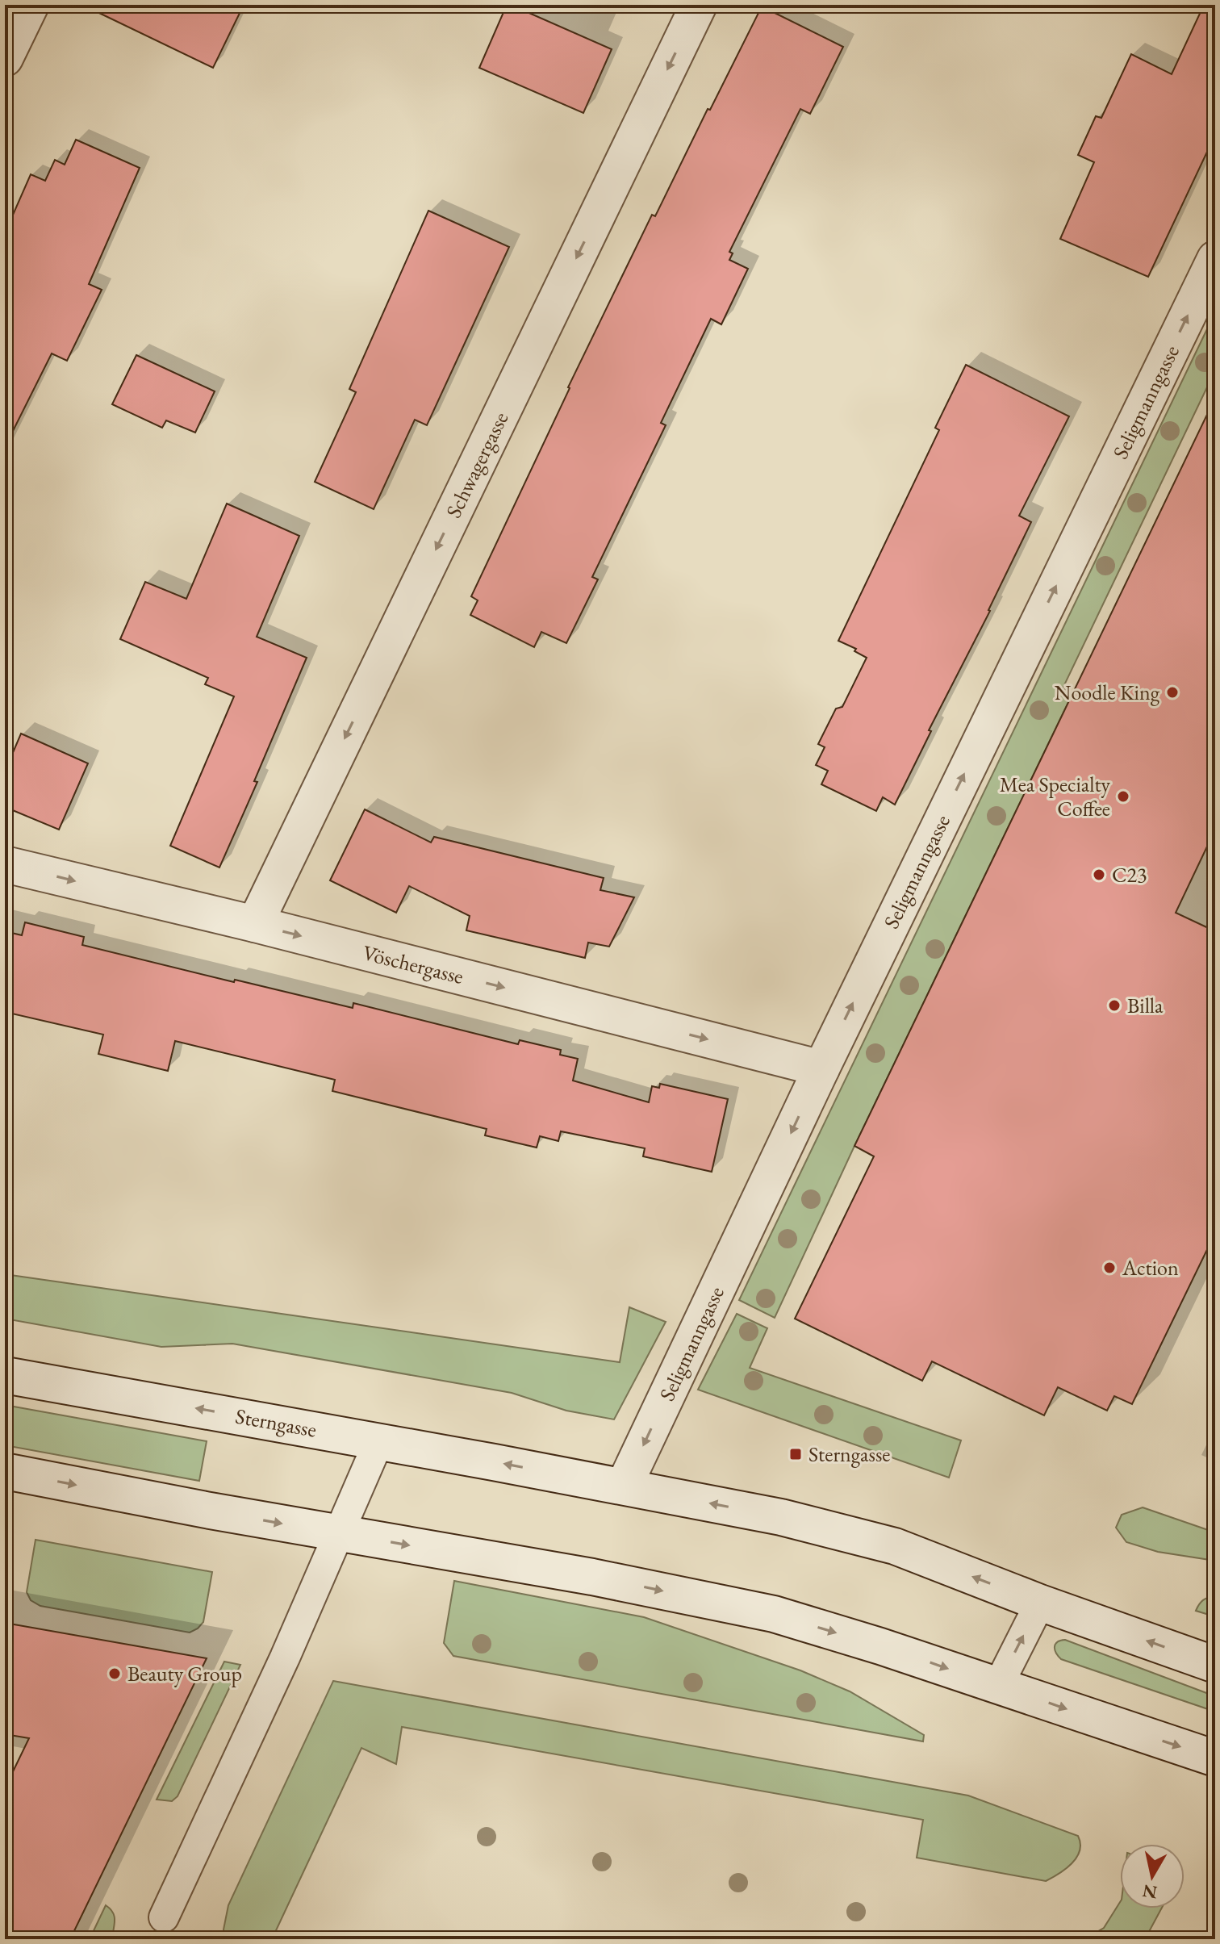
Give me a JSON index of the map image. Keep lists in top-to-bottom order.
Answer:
{
  "streets": {
    "street": [
      "Seligmanngasse",
      "Schwagergasse",
      "Vöschergasse",
      "Sterngasse"
    ]
  },
  "crossings": [
    ["Seligmanngasse", "Vöschergasse"],
    ["Seligmanngasse", "Sterngasse"],
    ["Schwagergasse", "Vöschergasse"]
  ],
  "one_way": ["Schwagergasse", "Vöschergasse"],
  "places": {
    "other": [
      "Noodle King",
      "Mea Specialty Coffee",
      "C23",
      "Billa",
      "Action",
      "Beauty Group"
    ],
    "transit": ["Sterngasse"]
  },
  "north": "bottom"
}
